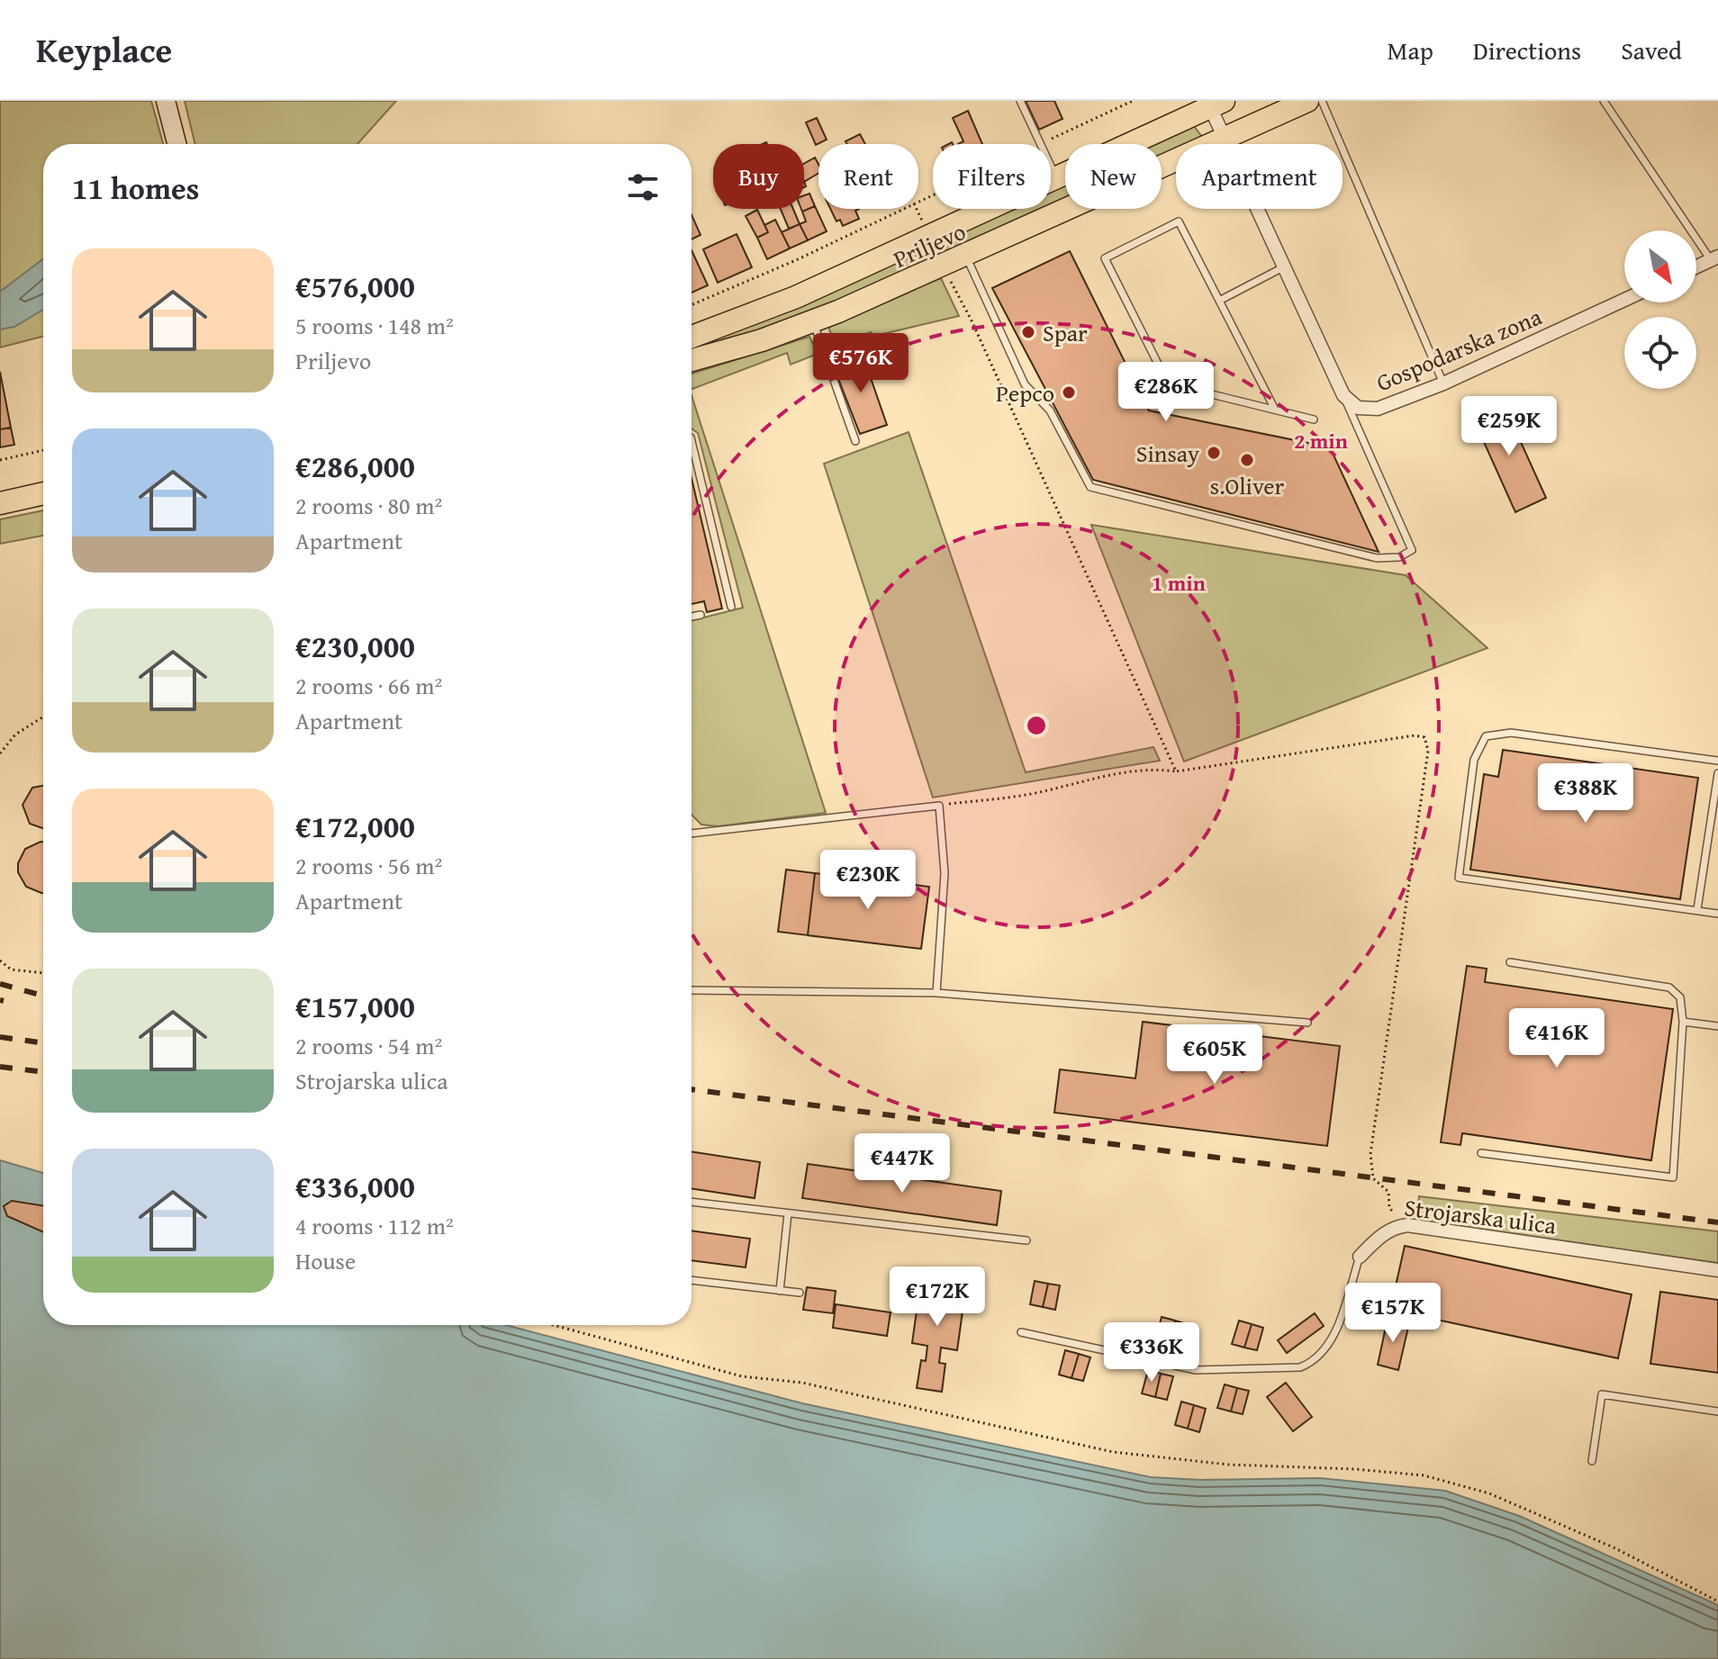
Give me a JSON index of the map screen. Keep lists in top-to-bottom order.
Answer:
{
  "streets": {
    "main road": ["Priljevo"],
    "street": ["Gospodarska zona", "Strojarska ulica"]
  },
  "places": [
    "Spar",
    "Pepco",
    "Sinsay",
    "s.Oliver"
  ],
  "north": "bottom right",
  "page": {
    "header": "Keyplace",
    "nav": ["Map", "Directions", "Saved"],
    "chip": [
      "Buy",
      "Rent",
      "Filters",
      "New",
      "Apartment"
    ],
    "heading": "11 homes",
    "list": [
      {
        "name": "€576,000",
        "note": "5 rooms · 148 m² · Priljevo"
      },
      {
        "name": "€286,000",
        "note": "2 rooms · 80 m² · Apartment"
      },
      {
        "name": "€230,000",
        "note": "2 rooms · 66 m² · Apartment"
      },
      {
        "name": "€172,000",
        "note": "2 rooms · 56 m² · Apartment"
      },
      {
        "name": "€157,000",
        "note": "2 rooms · 54 m² · Strojarska ulica"
      },
      {
        "name": "€336,000",
        "note": "4 rooms · 112 m² · House"
      }
    ],
    "price": [
      "€576K",
      "€286K",
      "€259K",
      "€388K",
      "€230K",
      "€416K",
      "€605K",
      "€447K",
      "€172K",
      "€157K",
      "€336K"
    ]
  },
  "rings": ["2 min", "1 min"]
}
